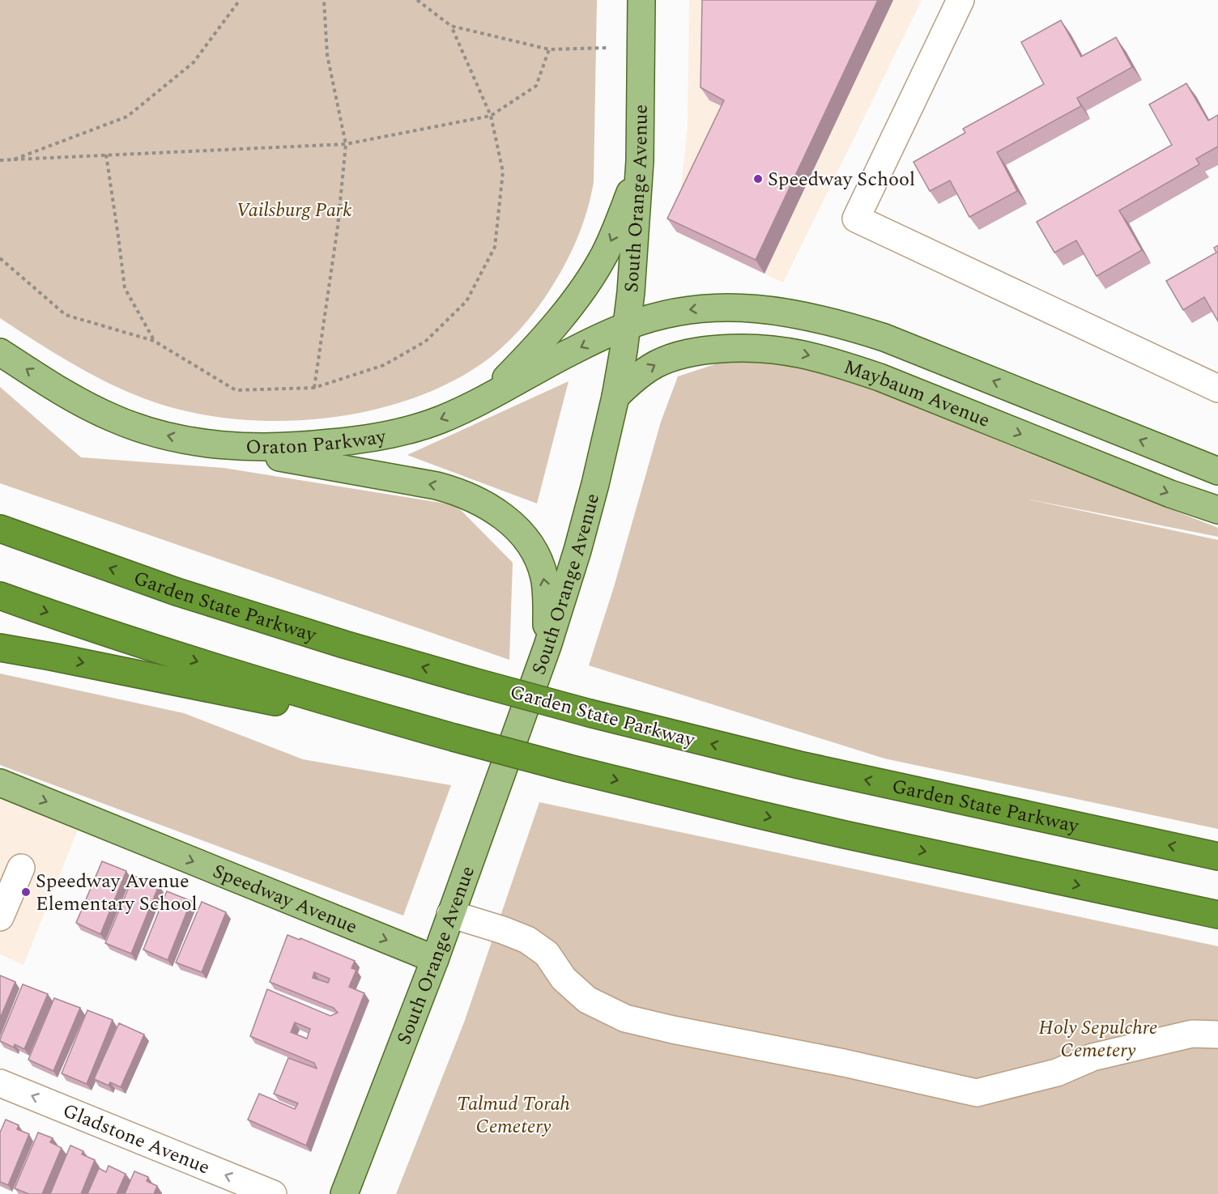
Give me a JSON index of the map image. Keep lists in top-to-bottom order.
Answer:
{
  "streets": {
    "highway": ["Garden State Parkway"],
    "main road": [
      "South Orange Avenue",
      "Maybaum Avenue",
      "Oraton Parkway",
      "Speedway Avenue"
    ],
    "street": ["Gladstone Avenue"]
  },
  "crossings": [
    ["South Orange Avenue", "Maybaum Avenue"],
    ["South Orange Avenue", "Oraton Parkway"],
    ["South Orange Avenue", "Speedway Avenue"],
    ["Maybaum Avenue", "Oraton Parkway"]
  ],
  "one_way": ["Oraton Parkway", "Speedway Avenue", "Gladstone Avenue"],
  "parks": ["Vailsburg Park", "Holy Sepulchre Cemetery", "Talmud Torah Cemetery"],
  "places": ["Speedway School", "Speedway Avenue Elementary School"]
}
